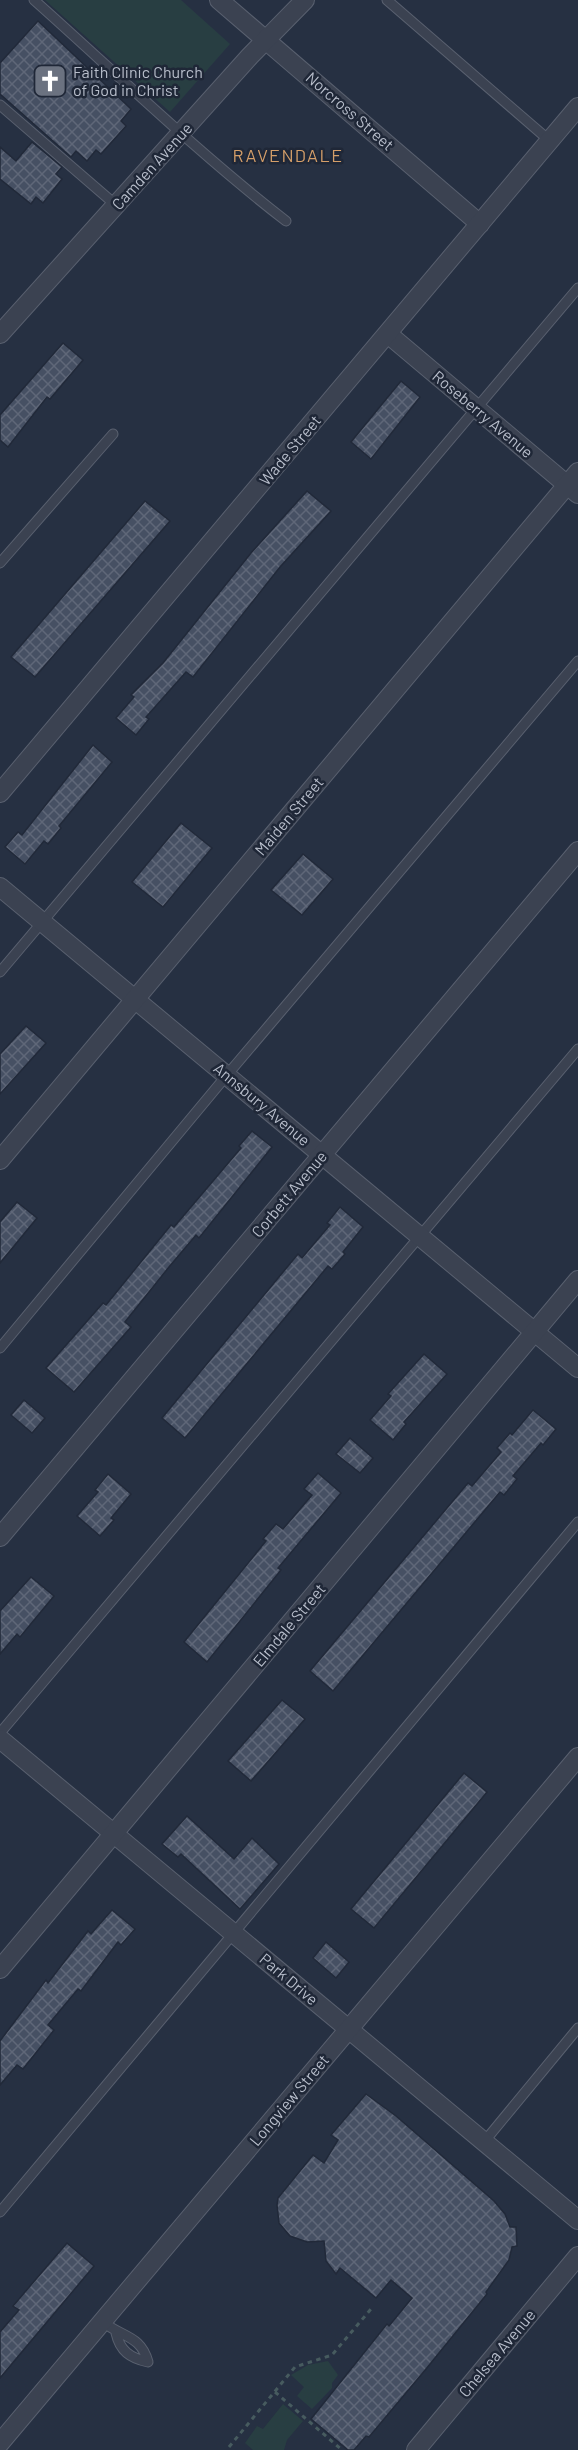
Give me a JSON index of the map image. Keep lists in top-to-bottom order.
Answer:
{
  "streets": {
    "street": [
      "Norcross Street",
      "Camden Avenue",
      "Roseberry Avenue",
      "Wade Street",
      "Maiden Street",
      "Annsbury Avenue",
      "Corbett Avenue",
      "Elmdale Street",
      "Park Drive",
      "Longview Street",
      "Chelsea Avenue"
    ]
  },
  "crossings": [
    ["Norcross Street", "Camden Avenue"],
    ["Norcross Street", "Wade Street"],
    ["Roseberry Avenue", "Wade Street"],
    ["Roseberry Avenue", "Maiden Street"],
    ["Maiden Street", "Annsbury Avenue"],
    ["Annsbury Avenue", "Corbett Avenue"],
    ["Annsbury Avenue", "Elmdale Street"],
    ["Elmdale Street", "Park Drive"],
    ["Park Drive", "Longview Street"]
  ],
  "districts": ["RAVENDALE"],
  "places": {
    "church": ["Faith Clinic Church of God in Christ"]
  }
}
